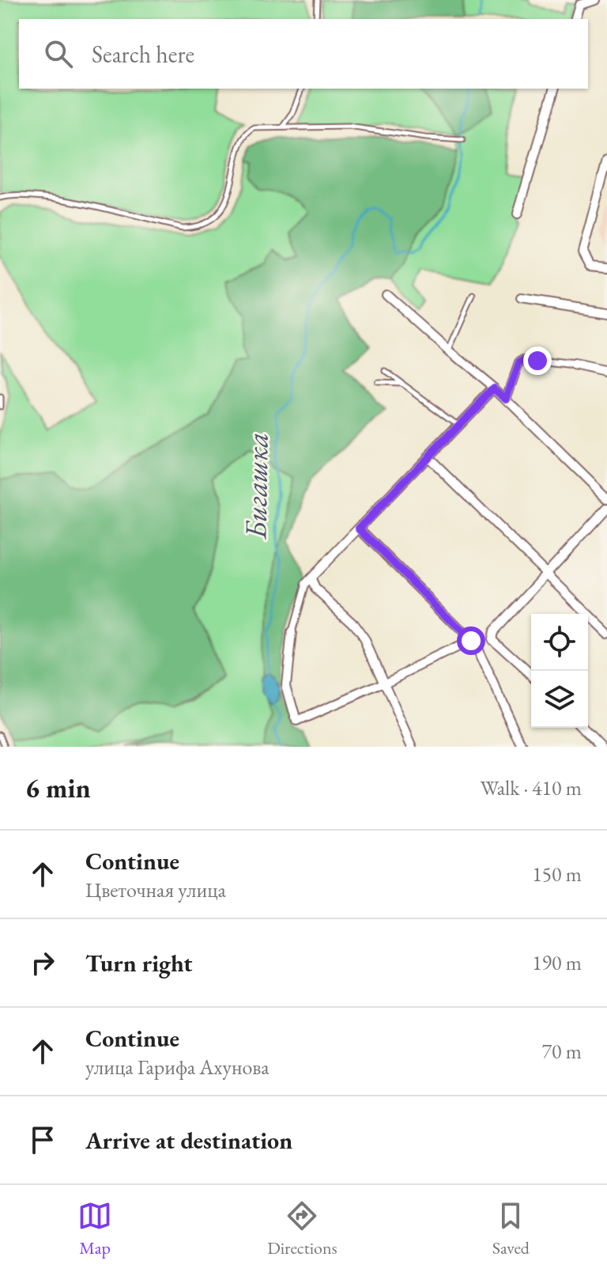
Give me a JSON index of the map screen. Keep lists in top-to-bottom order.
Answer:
{
  "water": ["Бигашка"],
  "page": {
    "search": "Search here",
    "heading": ["6 min", "Walk · 410 m"],
    "list": [
      ["Continue", "Цветочная улица", "150 m"],
      ["Turn right", "190 m"],
      ["Continue", "улица Гарифа Ахунова", "70 m"],
      "Arrive at destination"
    ],
    "nav": ["Map", "Directions", "Saved"]
  }
}
